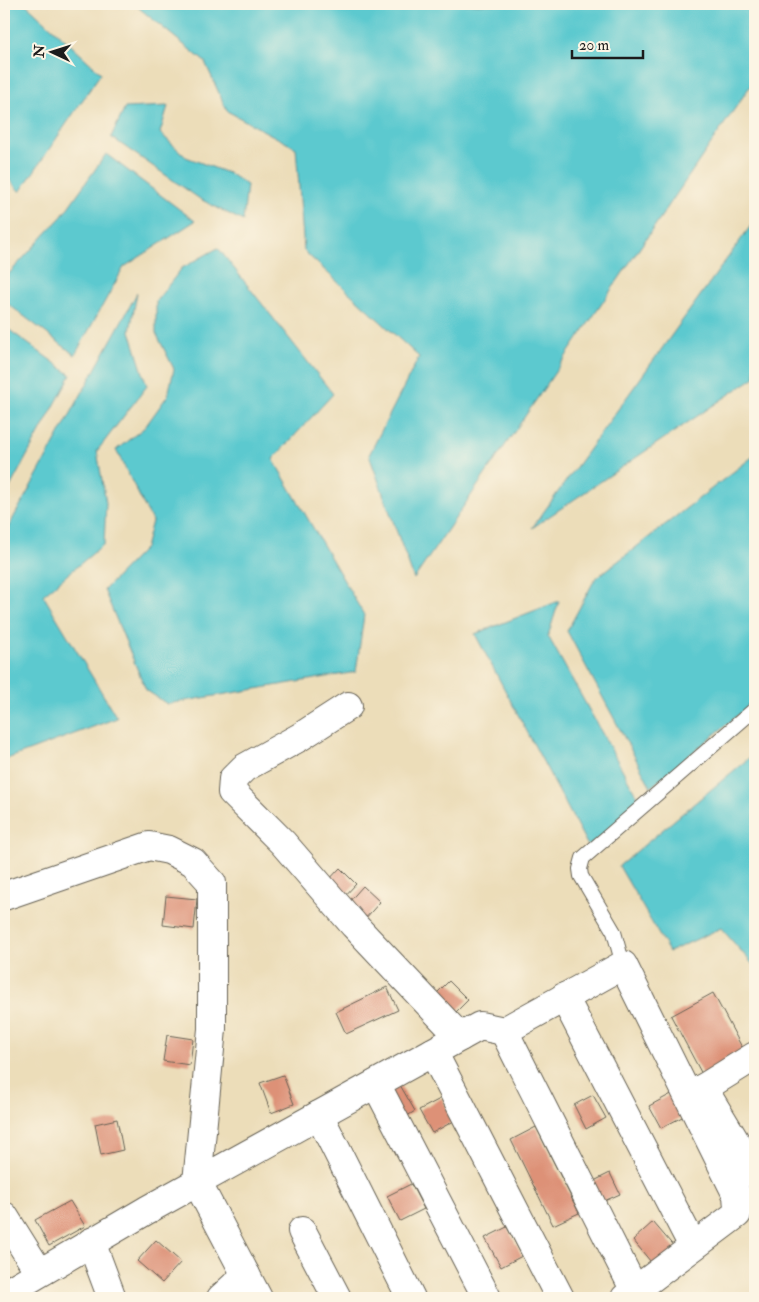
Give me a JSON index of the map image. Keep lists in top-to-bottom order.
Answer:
{
  "scale_bar": "20 m",
  "north": "left"
}
